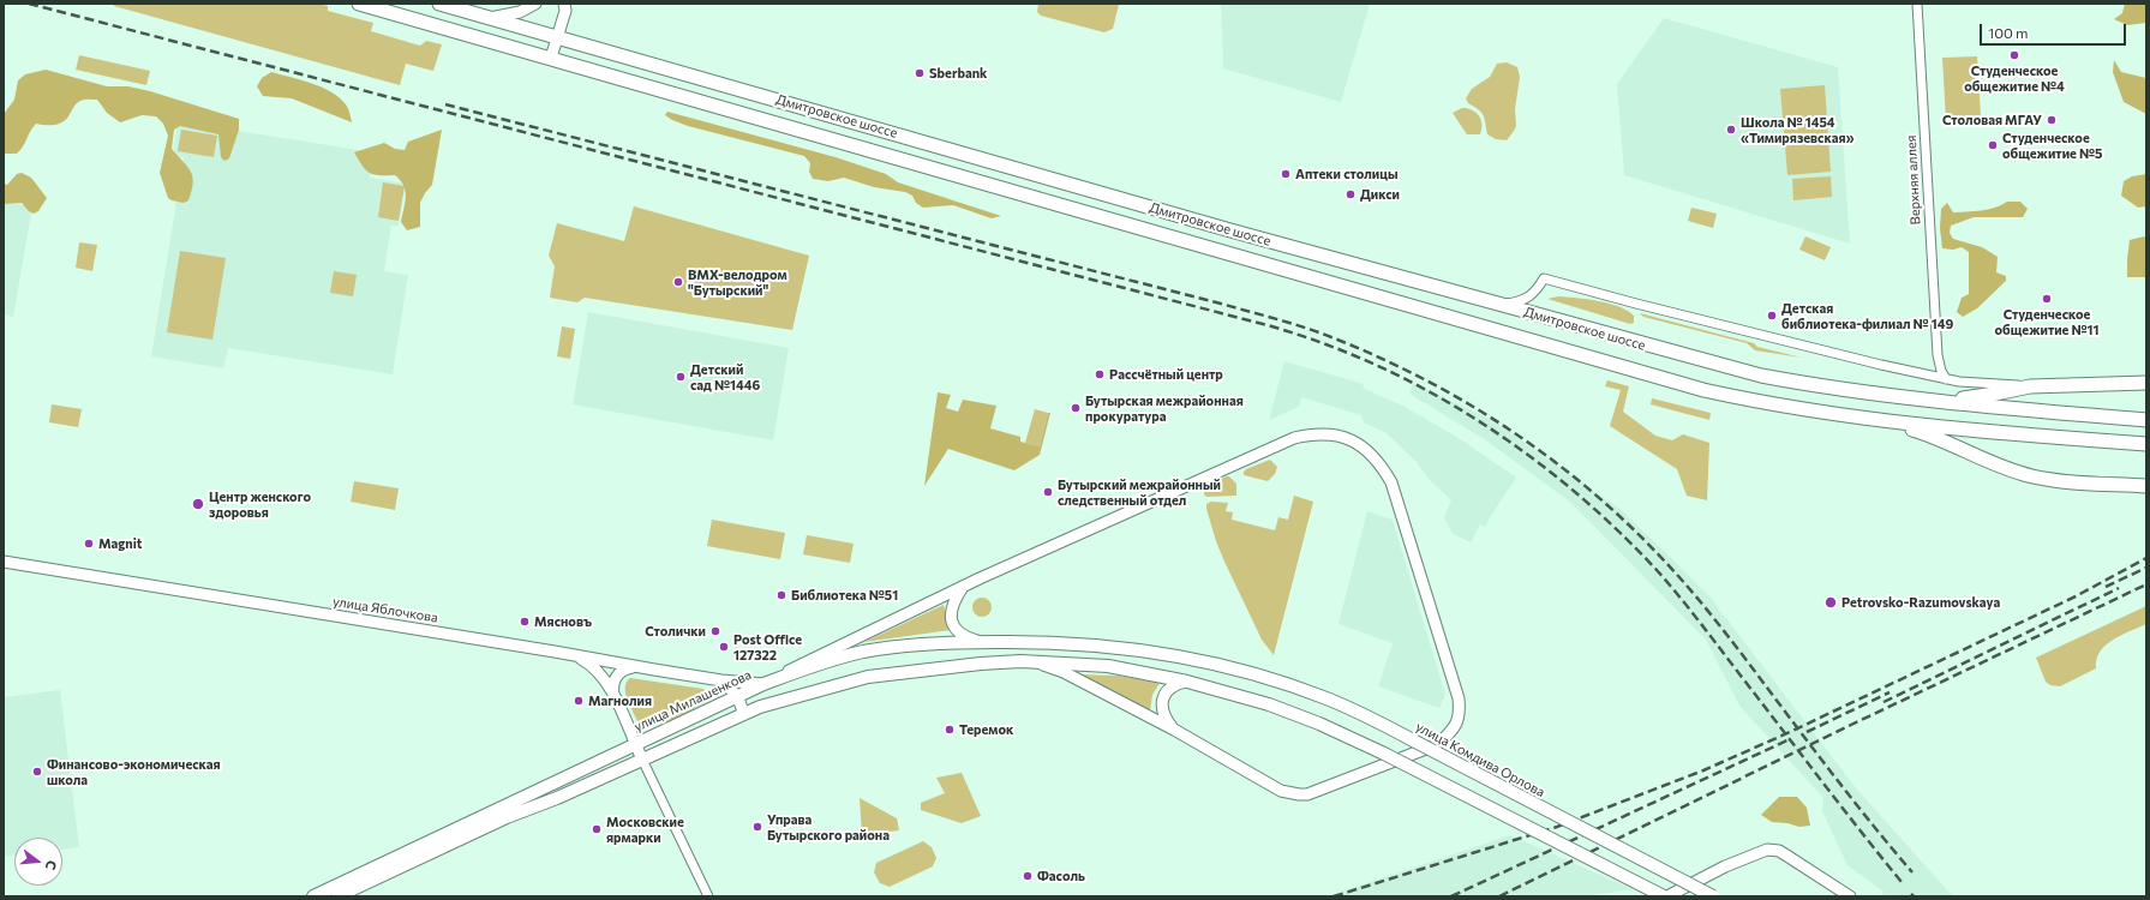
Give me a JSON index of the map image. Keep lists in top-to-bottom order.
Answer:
{
  "streets": {
    "main road": ["Дмитровское шоссе", "улица Милашенкова", "улица Комдива Орлова"],
    "street": ["Верхняя аллея", "улица Яблочкова"]
  },
  "crossings": [
    ["улица Яблочкова", "улица Милашенкова"],
    ["улица Милашенкова", "улица Комдива Орлова"]
  ],
  "places": [
    "Студенческое общежитие №4",
    "Sberbank",
    "Столовая МГАУ",
    "Школа № 1454 «Тимирязевская»",
    "Студенческое общежитие №5",
    "Аптеки столицы",
    "Дикси",
    "BMX-велодром \"Бутырский\"",
    "Студенческое общежитие №11",
    "Детская библиотека-филиал № 149",
    "Рассчётный центр",
    "Детский сад №1446",
    "Бутырская межрайонная прокуратура",
    "Бутырский межрайонный следственный отдел",
    "Центр женского здоровья",
    "Magnit",
    "Библиотека №51",
    "Petrovsko-Razumovskaya",
    "Мясновъ",
    "Столички",
    "Post Office 127322",
    "Магнолия",
    "Теремок",
    "Финансово-экономическая школа",
    "Управа Бутырского района",
    "Московские ярмарки",
    "Фасоль"
  ],
  "scale_bar": "100 m",
  "north": "right"
}
